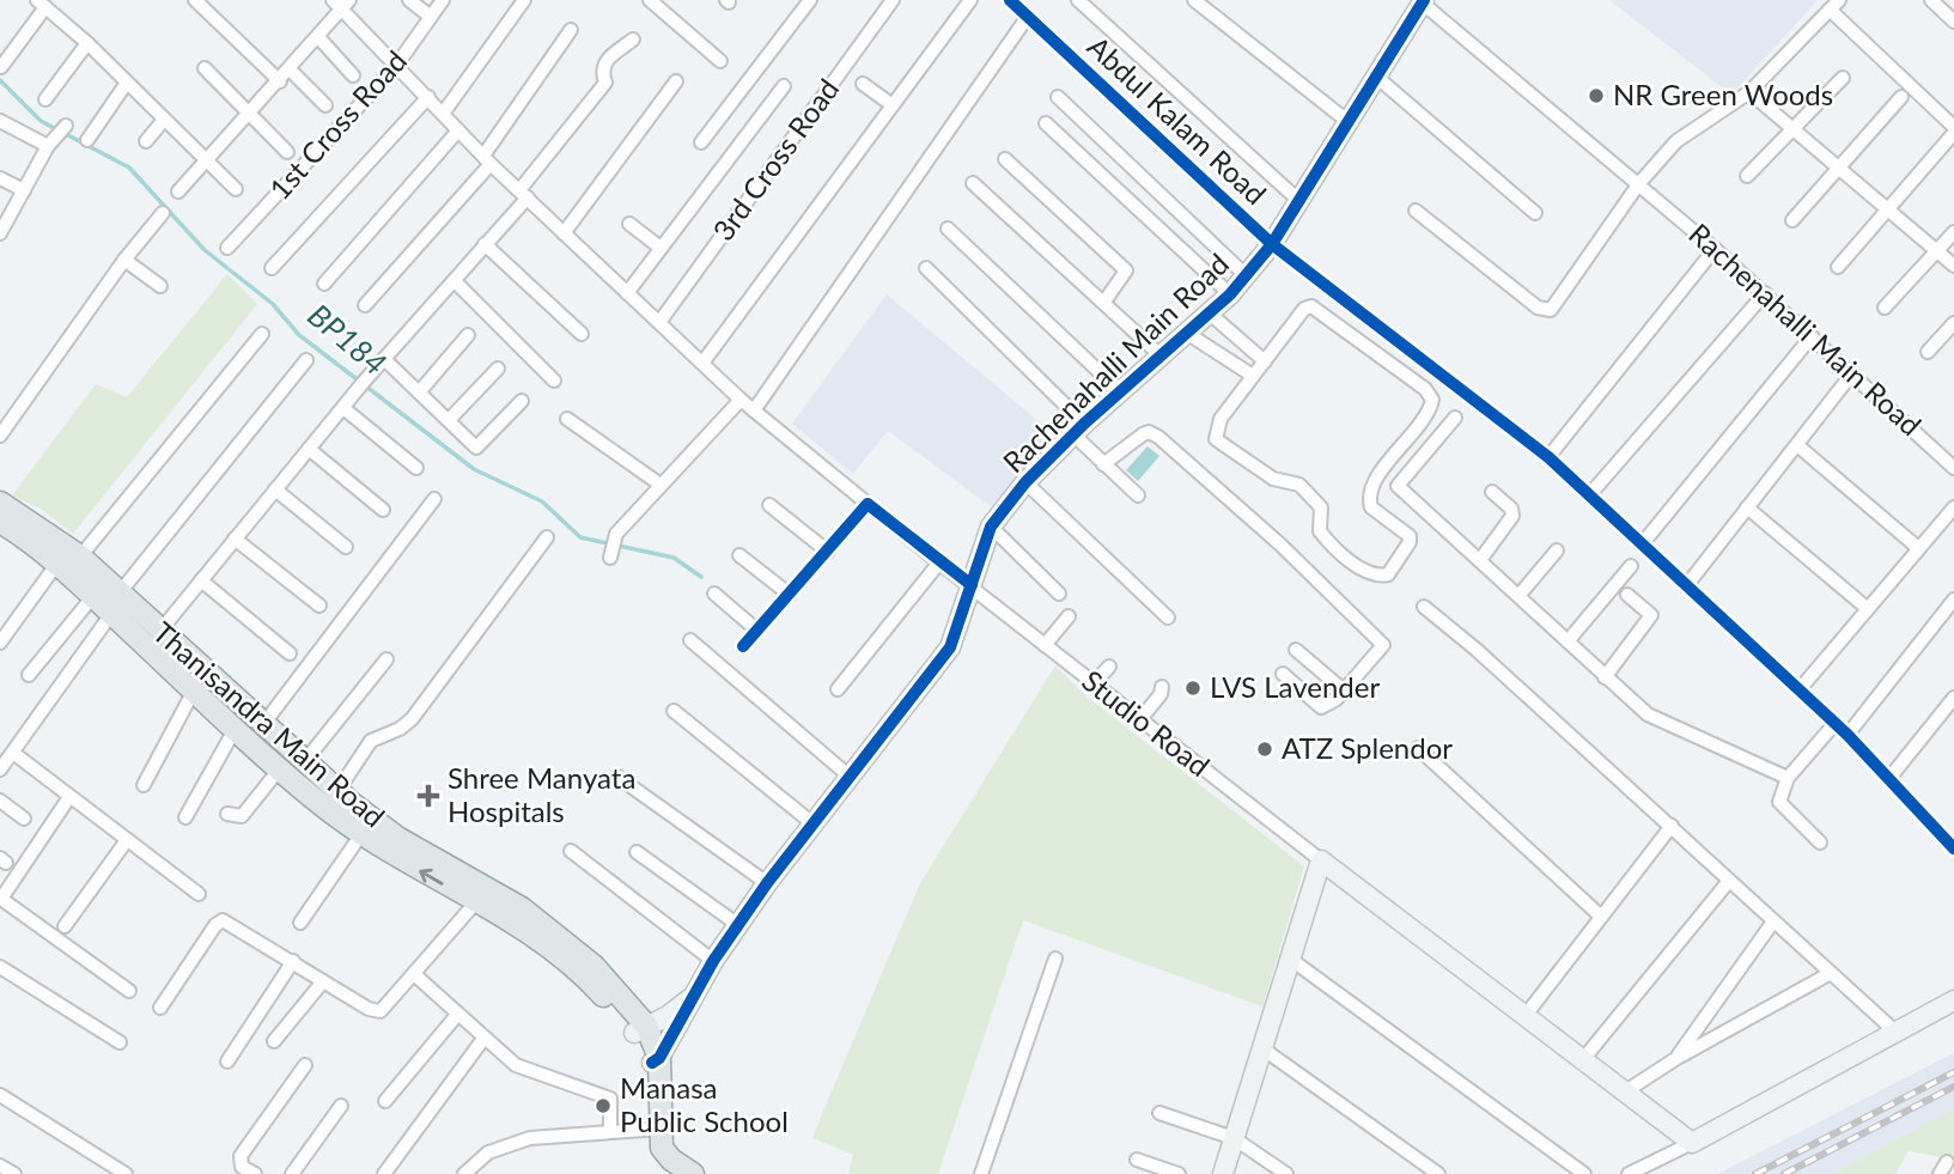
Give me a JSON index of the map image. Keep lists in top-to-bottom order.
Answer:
{
  "streets": {
    "main road": ["Thanisandra Main Road"],
    "street": [
      "Abdul Kalam Road",
      "1st Cross Road",
      "3rd Cross Road",
      "Rachenahalli Main Road",
      "Studio Road"
    ]
  },
  "crossings": [
    ["Abdul Kalam Road", "Rachenahalli Main Road"],
    ["1st Cross Road", "Studio Road"],
    ["3rd Cross Road", "Studio Road"],
    ["Rachenahalli Main Road", "Studio Road"],
    ["Rachenahalli Main Road", "Thanisandra Main Road"]
  ],
  "water": ["BP184"],
  "places": {
    "other": [
      "NR Green Woods",
      "LVS Lavender",
      "ATZ Splendor",
      "Manasa Public School"
    ],
    "health": ["Shree Manyata Hospitals"]
  }
}
